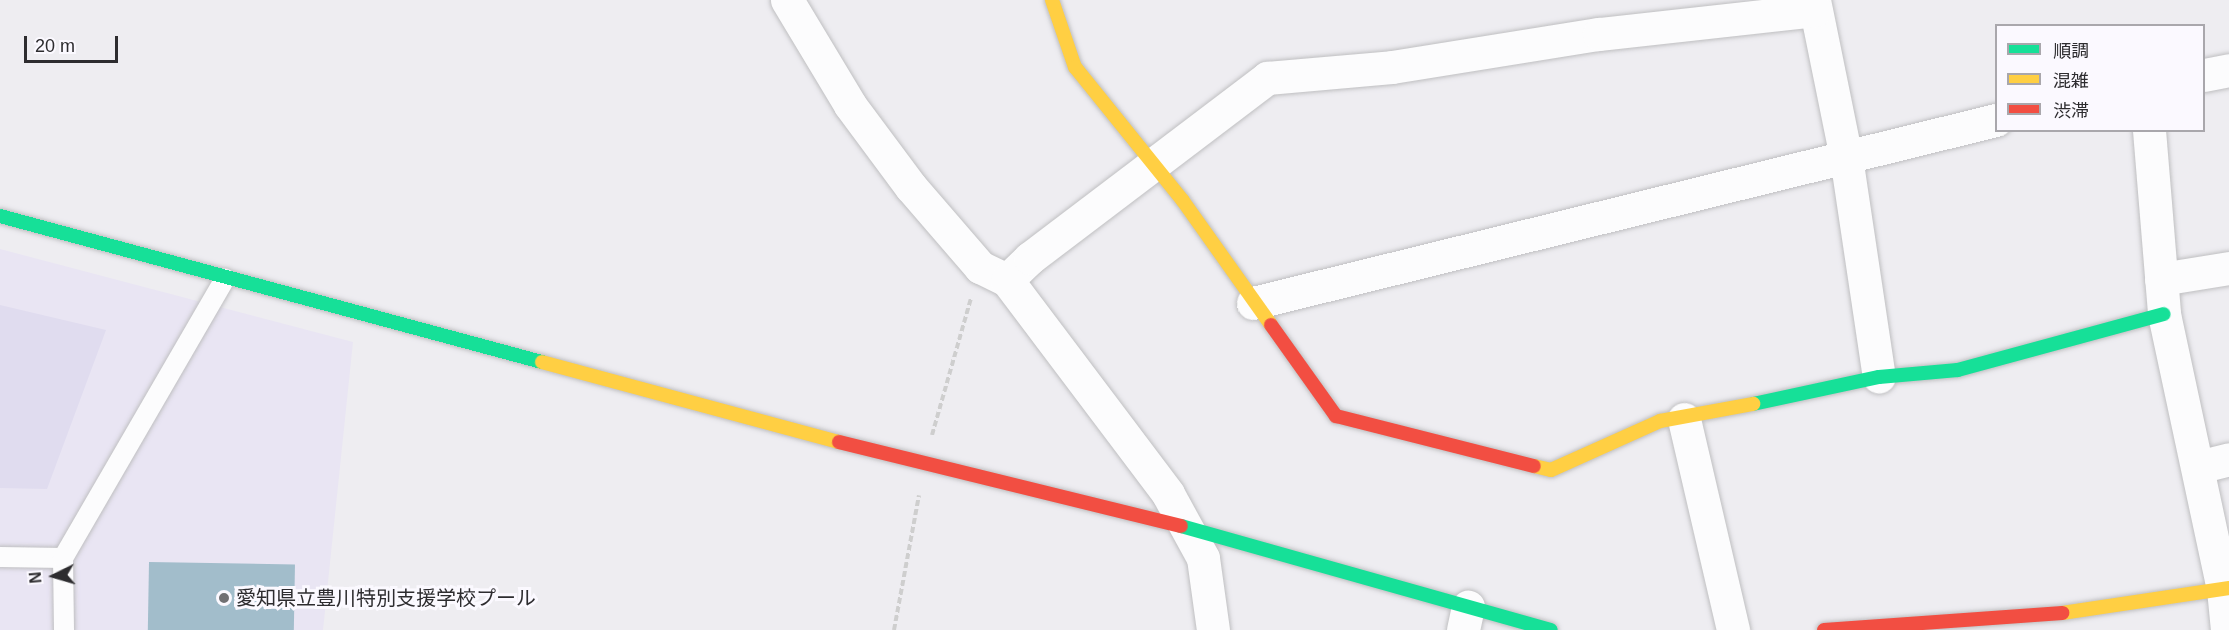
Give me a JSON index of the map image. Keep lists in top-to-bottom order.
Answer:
{
  "places": ["愛知県立豊川特別支援学校プール"],
  "legend": ["順調", "混雑", "渋滞"],
  "scale_bar": "20 m",
  "north": "left"
}
